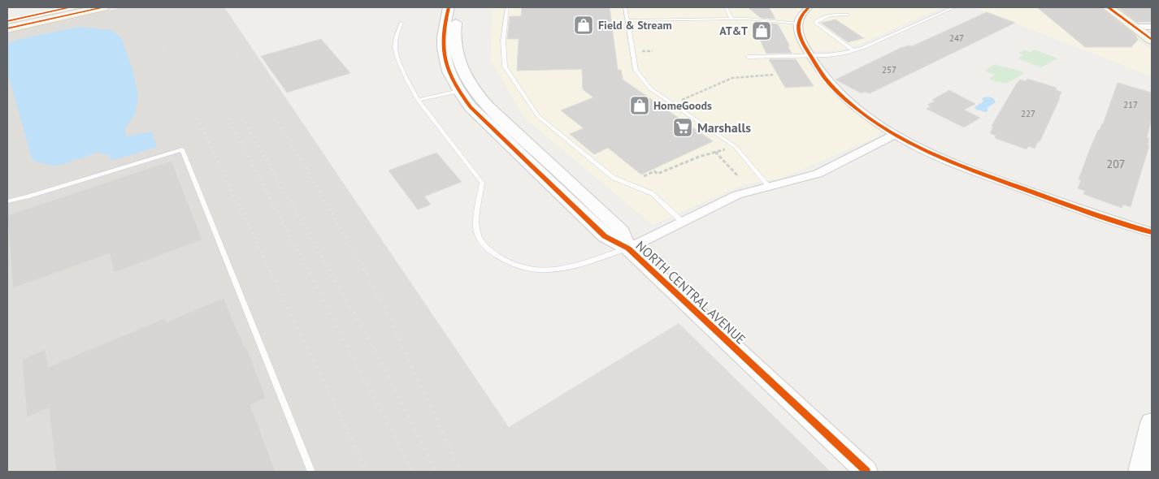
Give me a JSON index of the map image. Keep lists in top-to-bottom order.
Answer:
{
  "streets": {
    "street": ["NORTH CENTRAL AVENUE"]
  },
  "places": {
    "shop": ["Field & Stream", "AT&T", "HomeGoods"],
    "supermarket": ["Marshalls"]
  },
  "house_numbers": [
    "247",
    "257",
    "217",
    "227",
    "207"
  ]
}
